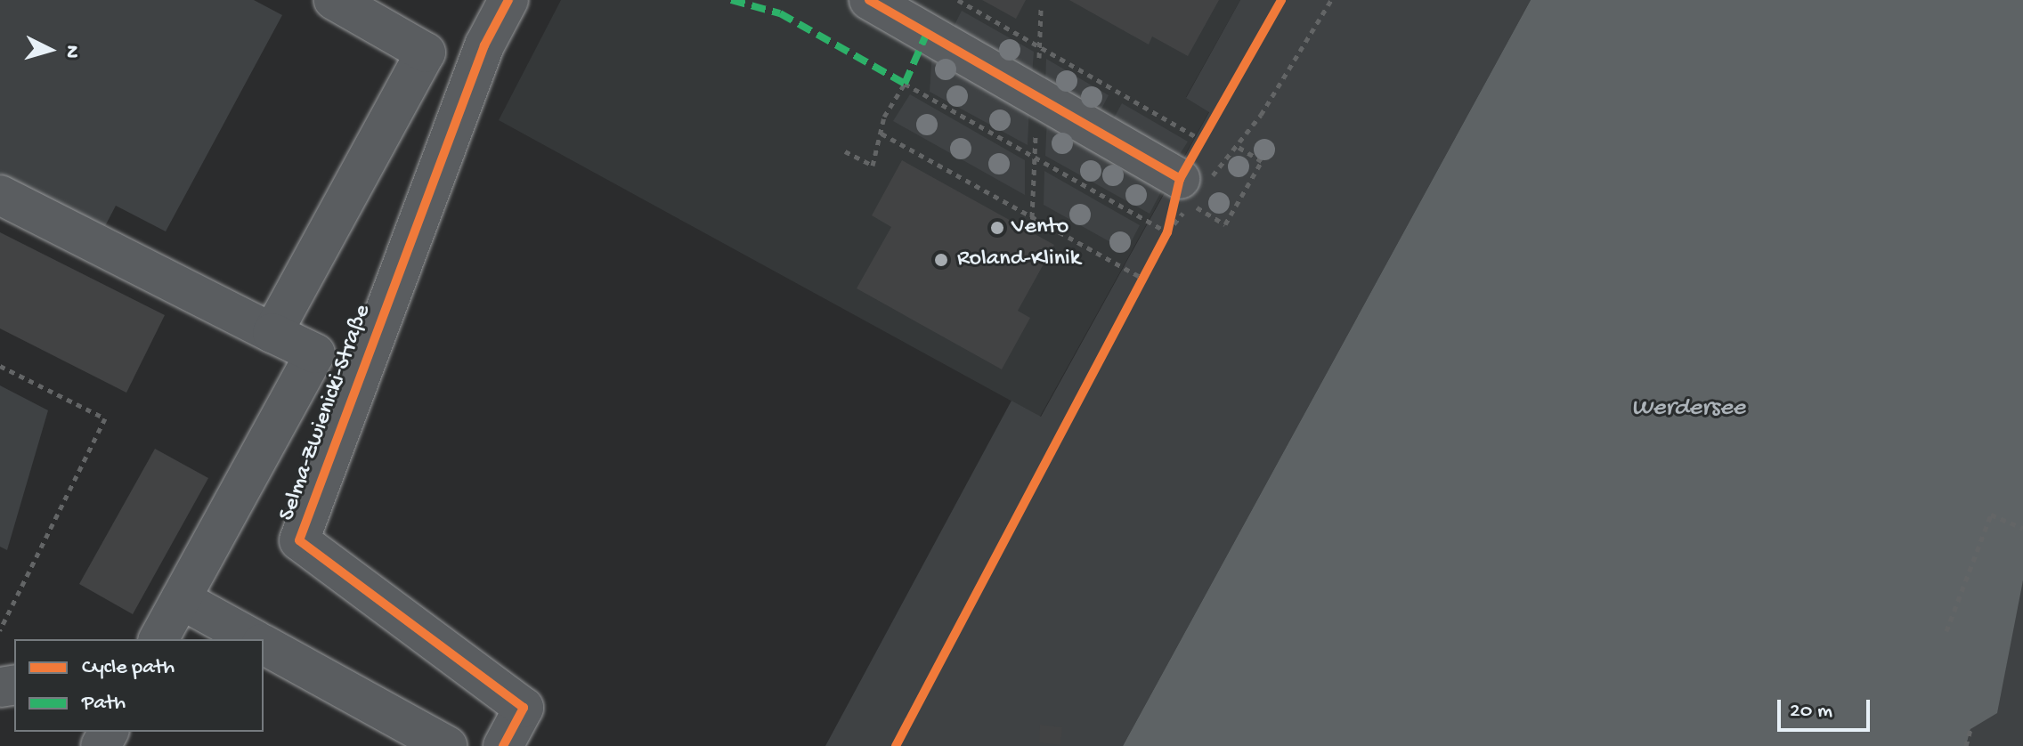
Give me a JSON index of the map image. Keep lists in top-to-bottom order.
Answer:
{
  "streets": {
    "street": ["Selma-Zwienicki-Straße"]
  },
  "water": ["Werdersee"],
  "places": ["Vento", "Roland-Klinik"],
  "legend": ["Cycle path", "Path"],
  "scale_bar": "20 m",
  "north": "right"
}
